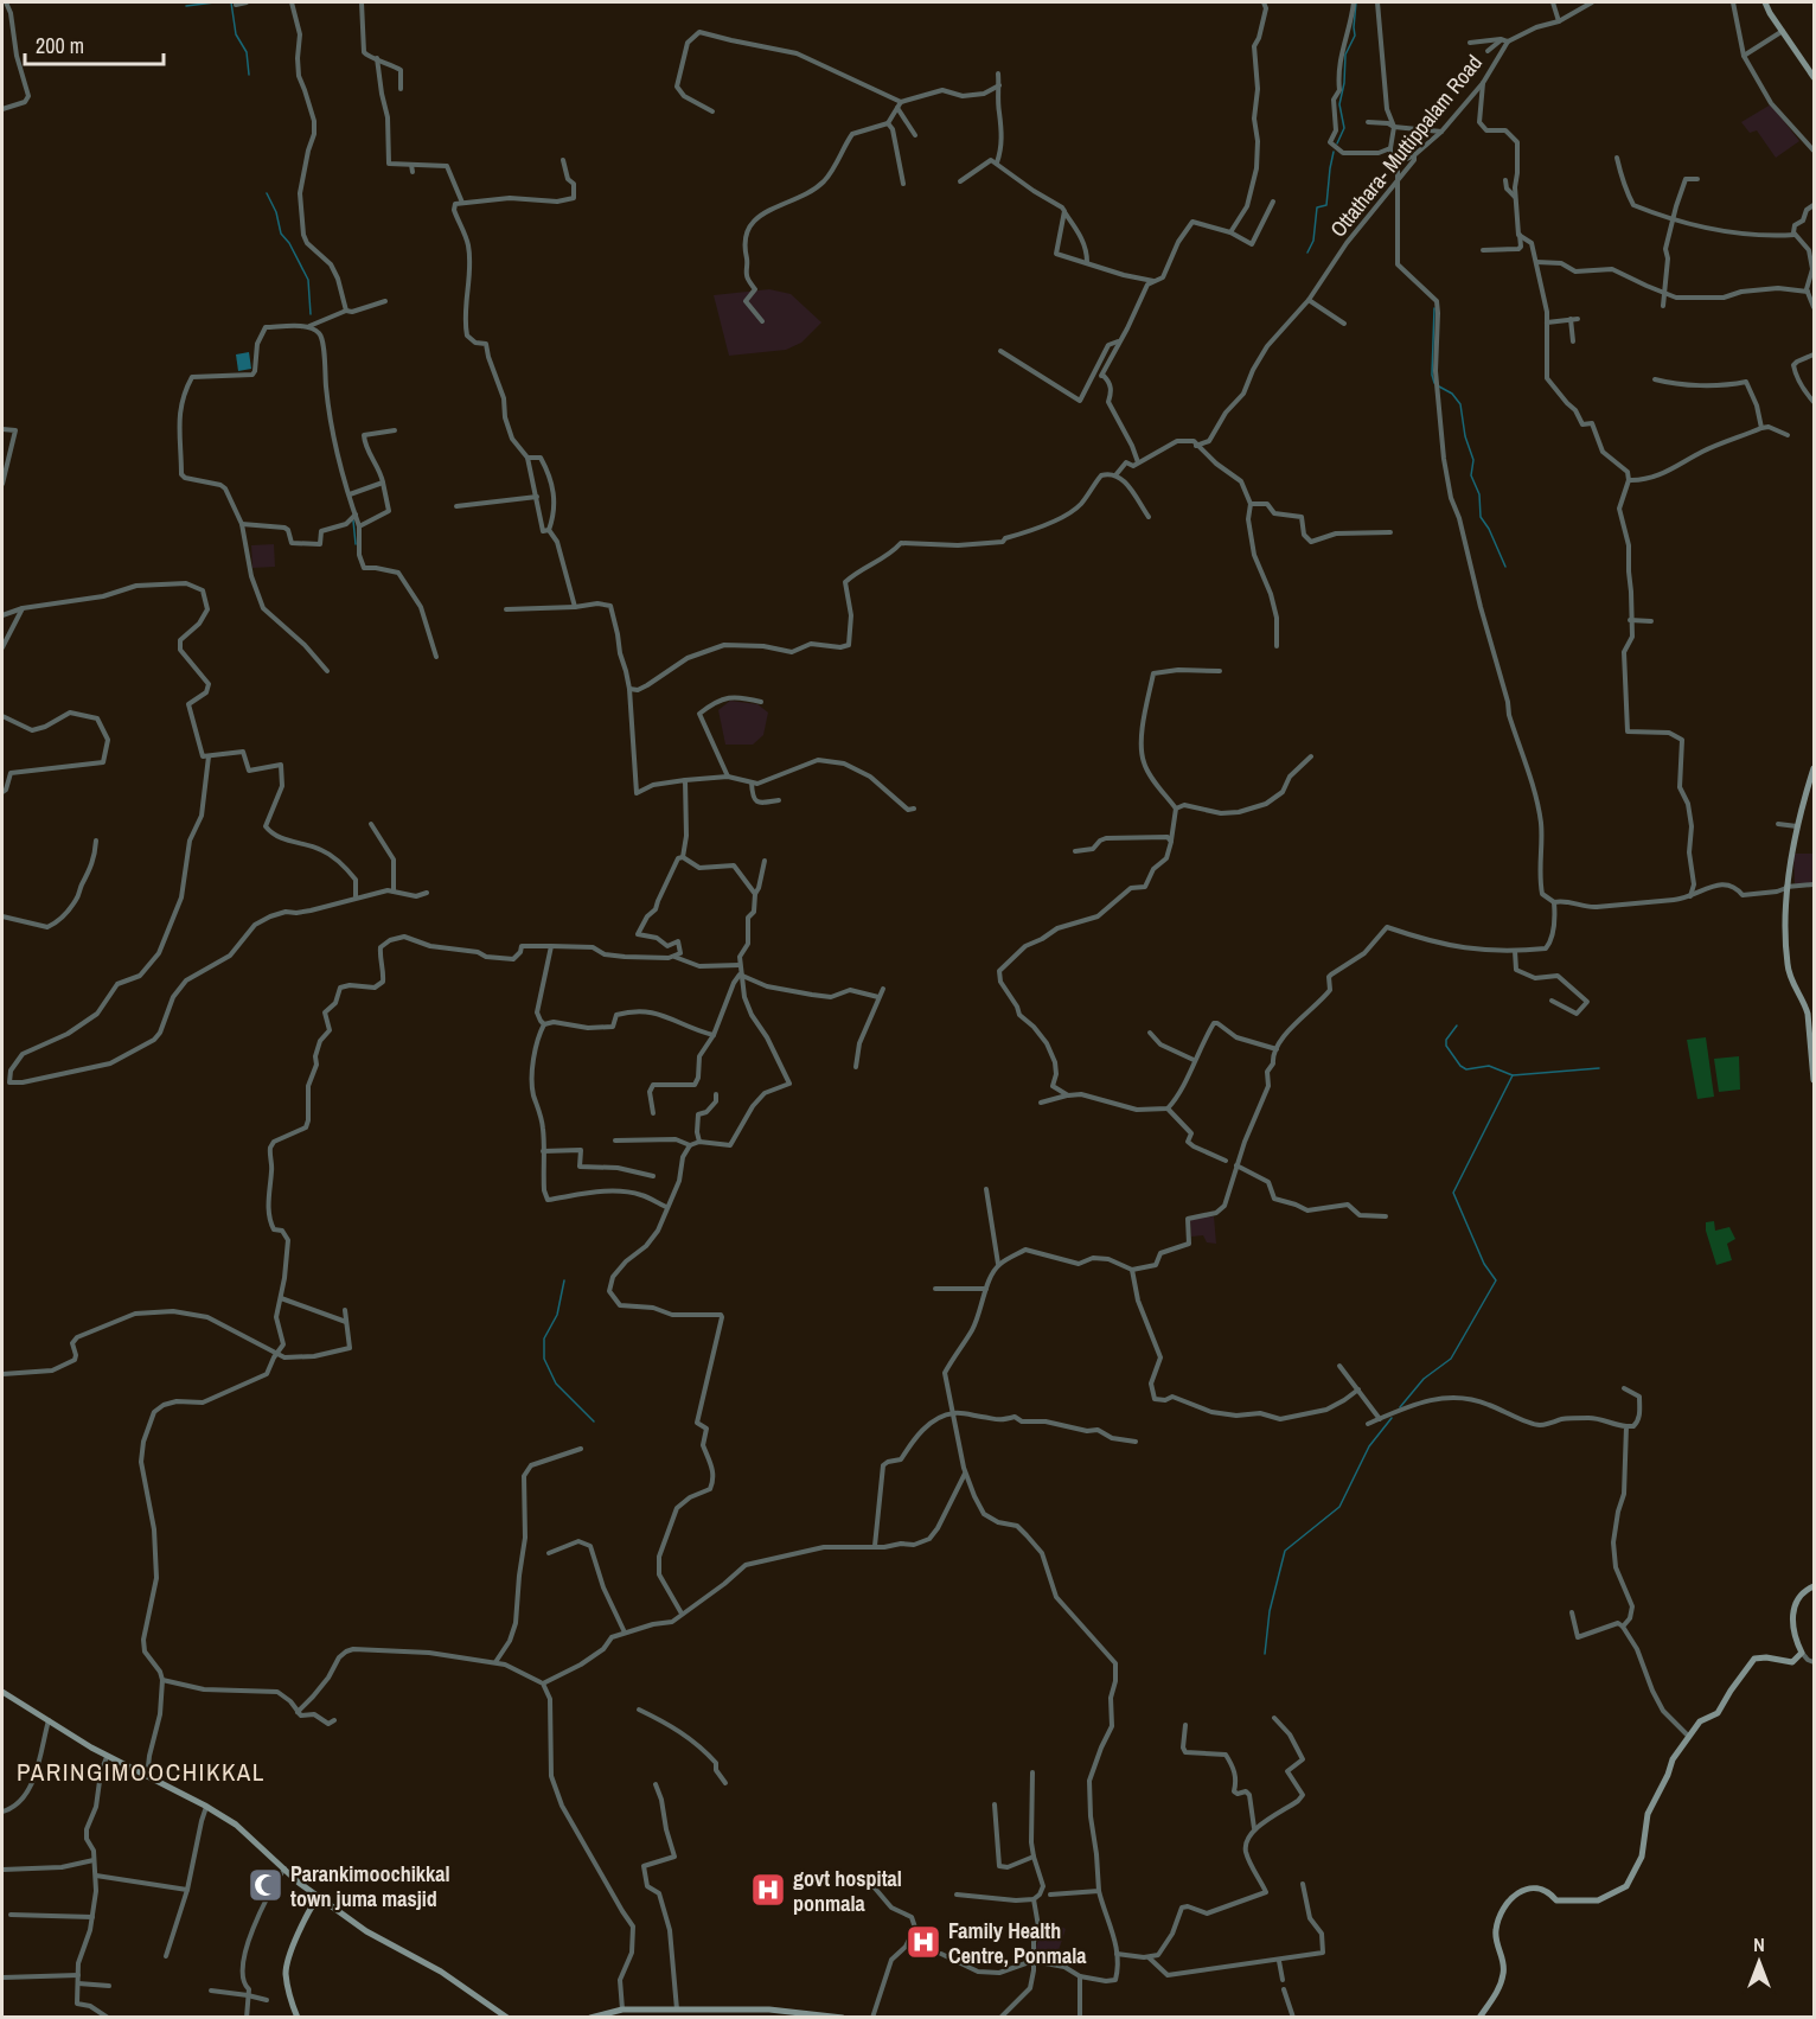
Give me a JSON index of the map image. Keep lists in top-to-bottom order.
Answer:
{
  "streets": {
    "street": ["Ottathara- Muttippalam Road"]
  },
  "districts": ["PARINGIMOOCHIKKAL"],
  "places": {
    "mosque": ["Parankimoochikkal town juma masjid"],
    "hospital": ["govt hospital ponmala", "Family Health Centre, Ponmala"]
  },
  "scale_bar": "200 m",
  "north": "top"
}
